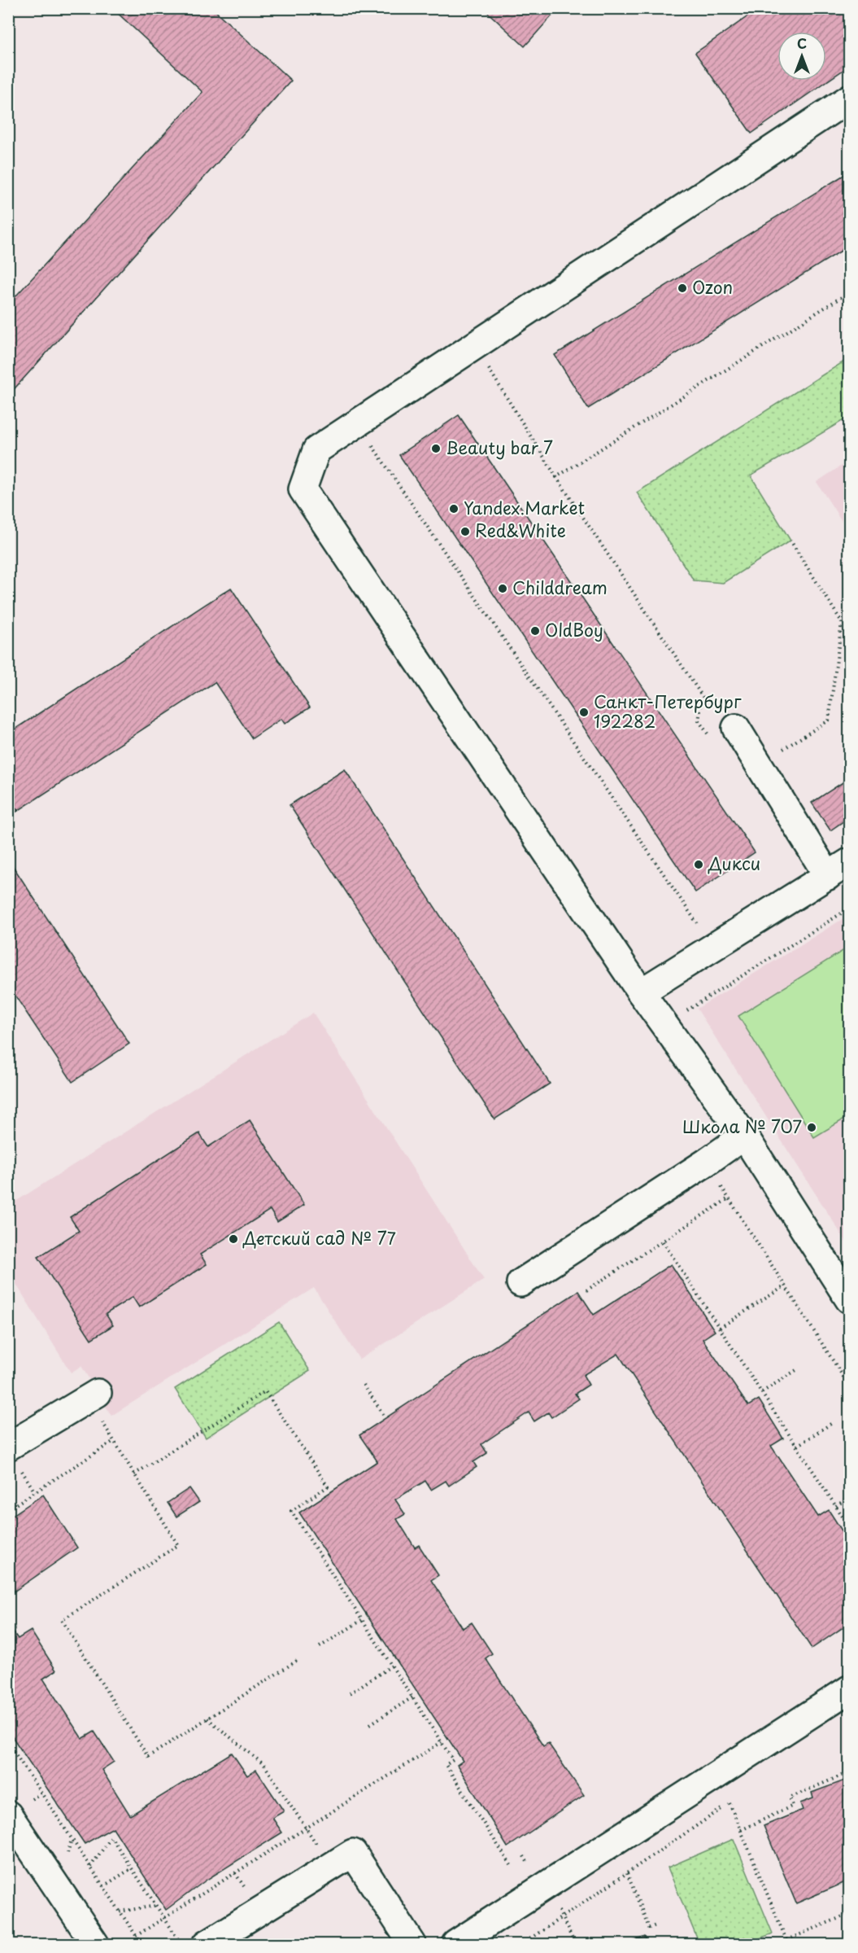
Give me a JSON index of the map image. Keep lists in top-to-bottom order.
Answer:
{
  "places": [
    "Ozon",
    "Beauty bar 7",
    "Yandex.Market",
    "Red&White",
    "Childdream",
    "OldBoy",
    "Санкт-Петербург 192282",
    "Дикси",
    "Школа № 707",
    "Детский сад № 77"
  ],
  "north": "top"
}
